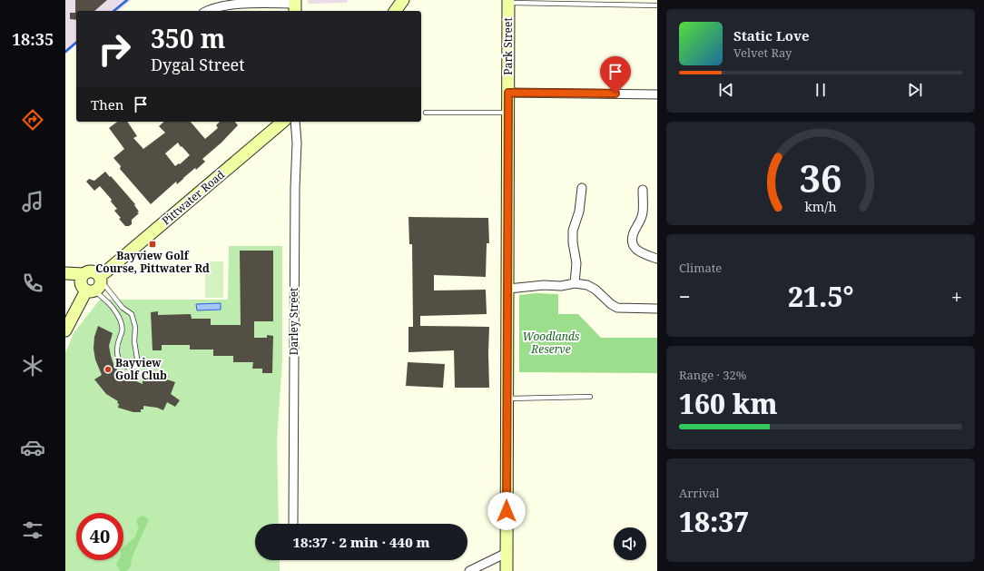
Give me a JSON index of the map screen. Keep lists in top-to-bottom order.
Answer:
{
  "streets": {
    "street": ["Park Street", "Pittwater Road", "Darley Street"]
  },
  "parks": ["Woodlands Reserve"],
  "places": {
    "transit": ["Bayview Golf Course, Pittwater Rd"],
    "other": ["Bayview Golf Club"]
  },
  "page": {
    "tabs": "18:35",
    "turn": ["350 m", "Dygal Street"],
    "song": ["Static Love", "Velvet Ray"],
    "then": "Then",
    "tile": [
      "Climate",
      ["Range · 32%", "160 km"],
      ["Arrival", "18:37"]
    ],
    "heat": ["−", "21.5°", "+"],
    "limit": "40",
    "trip": "18:37 · 2 min · 440 m",
    "gauge": ["36", "km/h"]
  }
}
